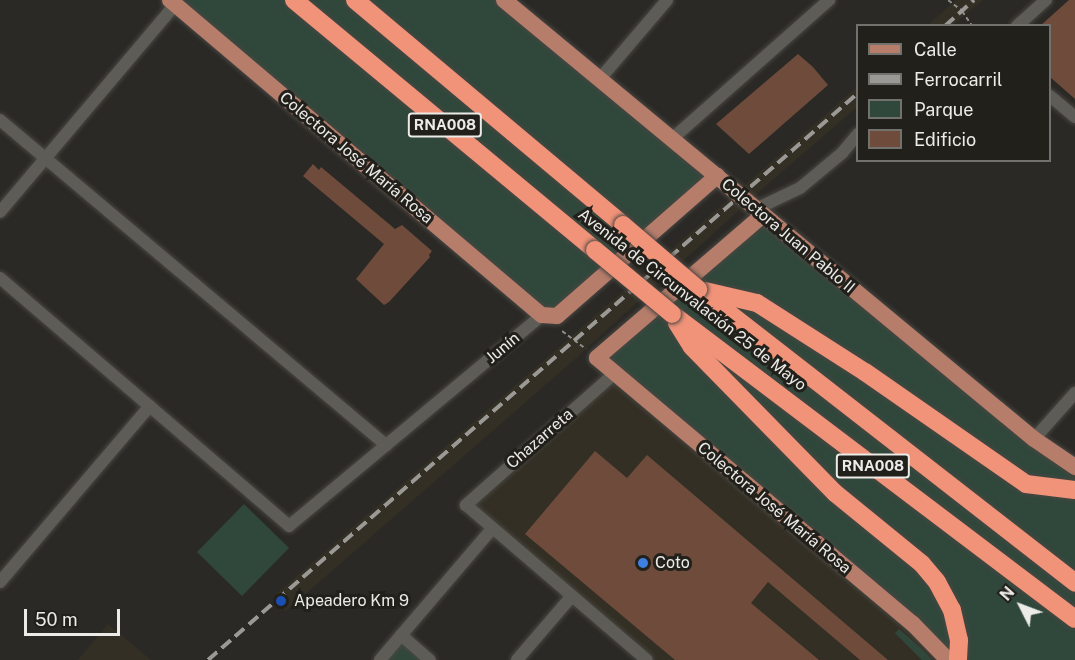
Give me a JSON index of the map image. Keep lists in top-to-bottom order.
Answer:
{
  "streets": {
    "highway": ["RNA008", "Avenida de Circunvalación 25 de Mayo"],
    "main road": ["Colectora José María Rosa", "Colectora Juan Pablo II", "Junín"],
    "street": ["Chazarreta"]
  },
  "crossings": [
    ["Colectora José María Rosa", "Colectora Juan Pablo II"],
    ["Colectora José María Rosa", "Junín"],
    ["Colectora José María Rosa", "Chazarreta"],
    ["Colectora Juan Pablo II", "Junín"]
  ],
  "places": ["Coto", "Apeadero Km 9"],
  "legend": [
    "Calle",
    "Ferrocarril",
    "Parque",
    "Edificio"
  ],
  "scale_bar": "50 m",
  "north": "top left"
}
